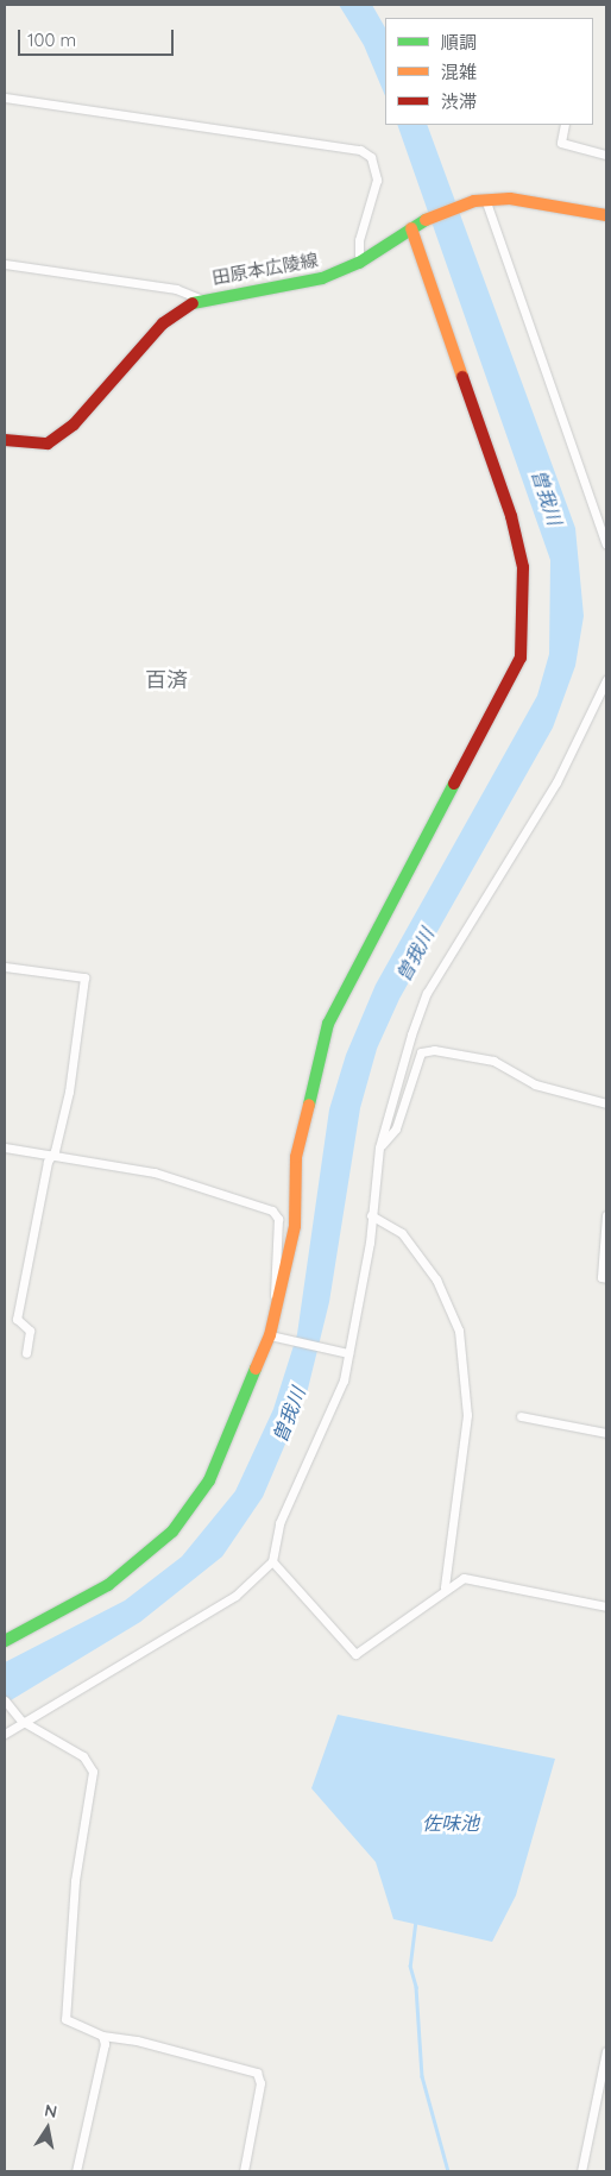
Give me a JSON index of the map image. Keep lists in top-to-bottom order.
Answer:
{
  "streets": {
    "street": ["田原本広陵線"]
  },
  "districts": ["百済"],
  "water": ["曽我川", "佐味池"],
  "legend": ["順調", "混雑", "渋滞"],
  "scale_bar": "100 m",
  "north": "top"
}
